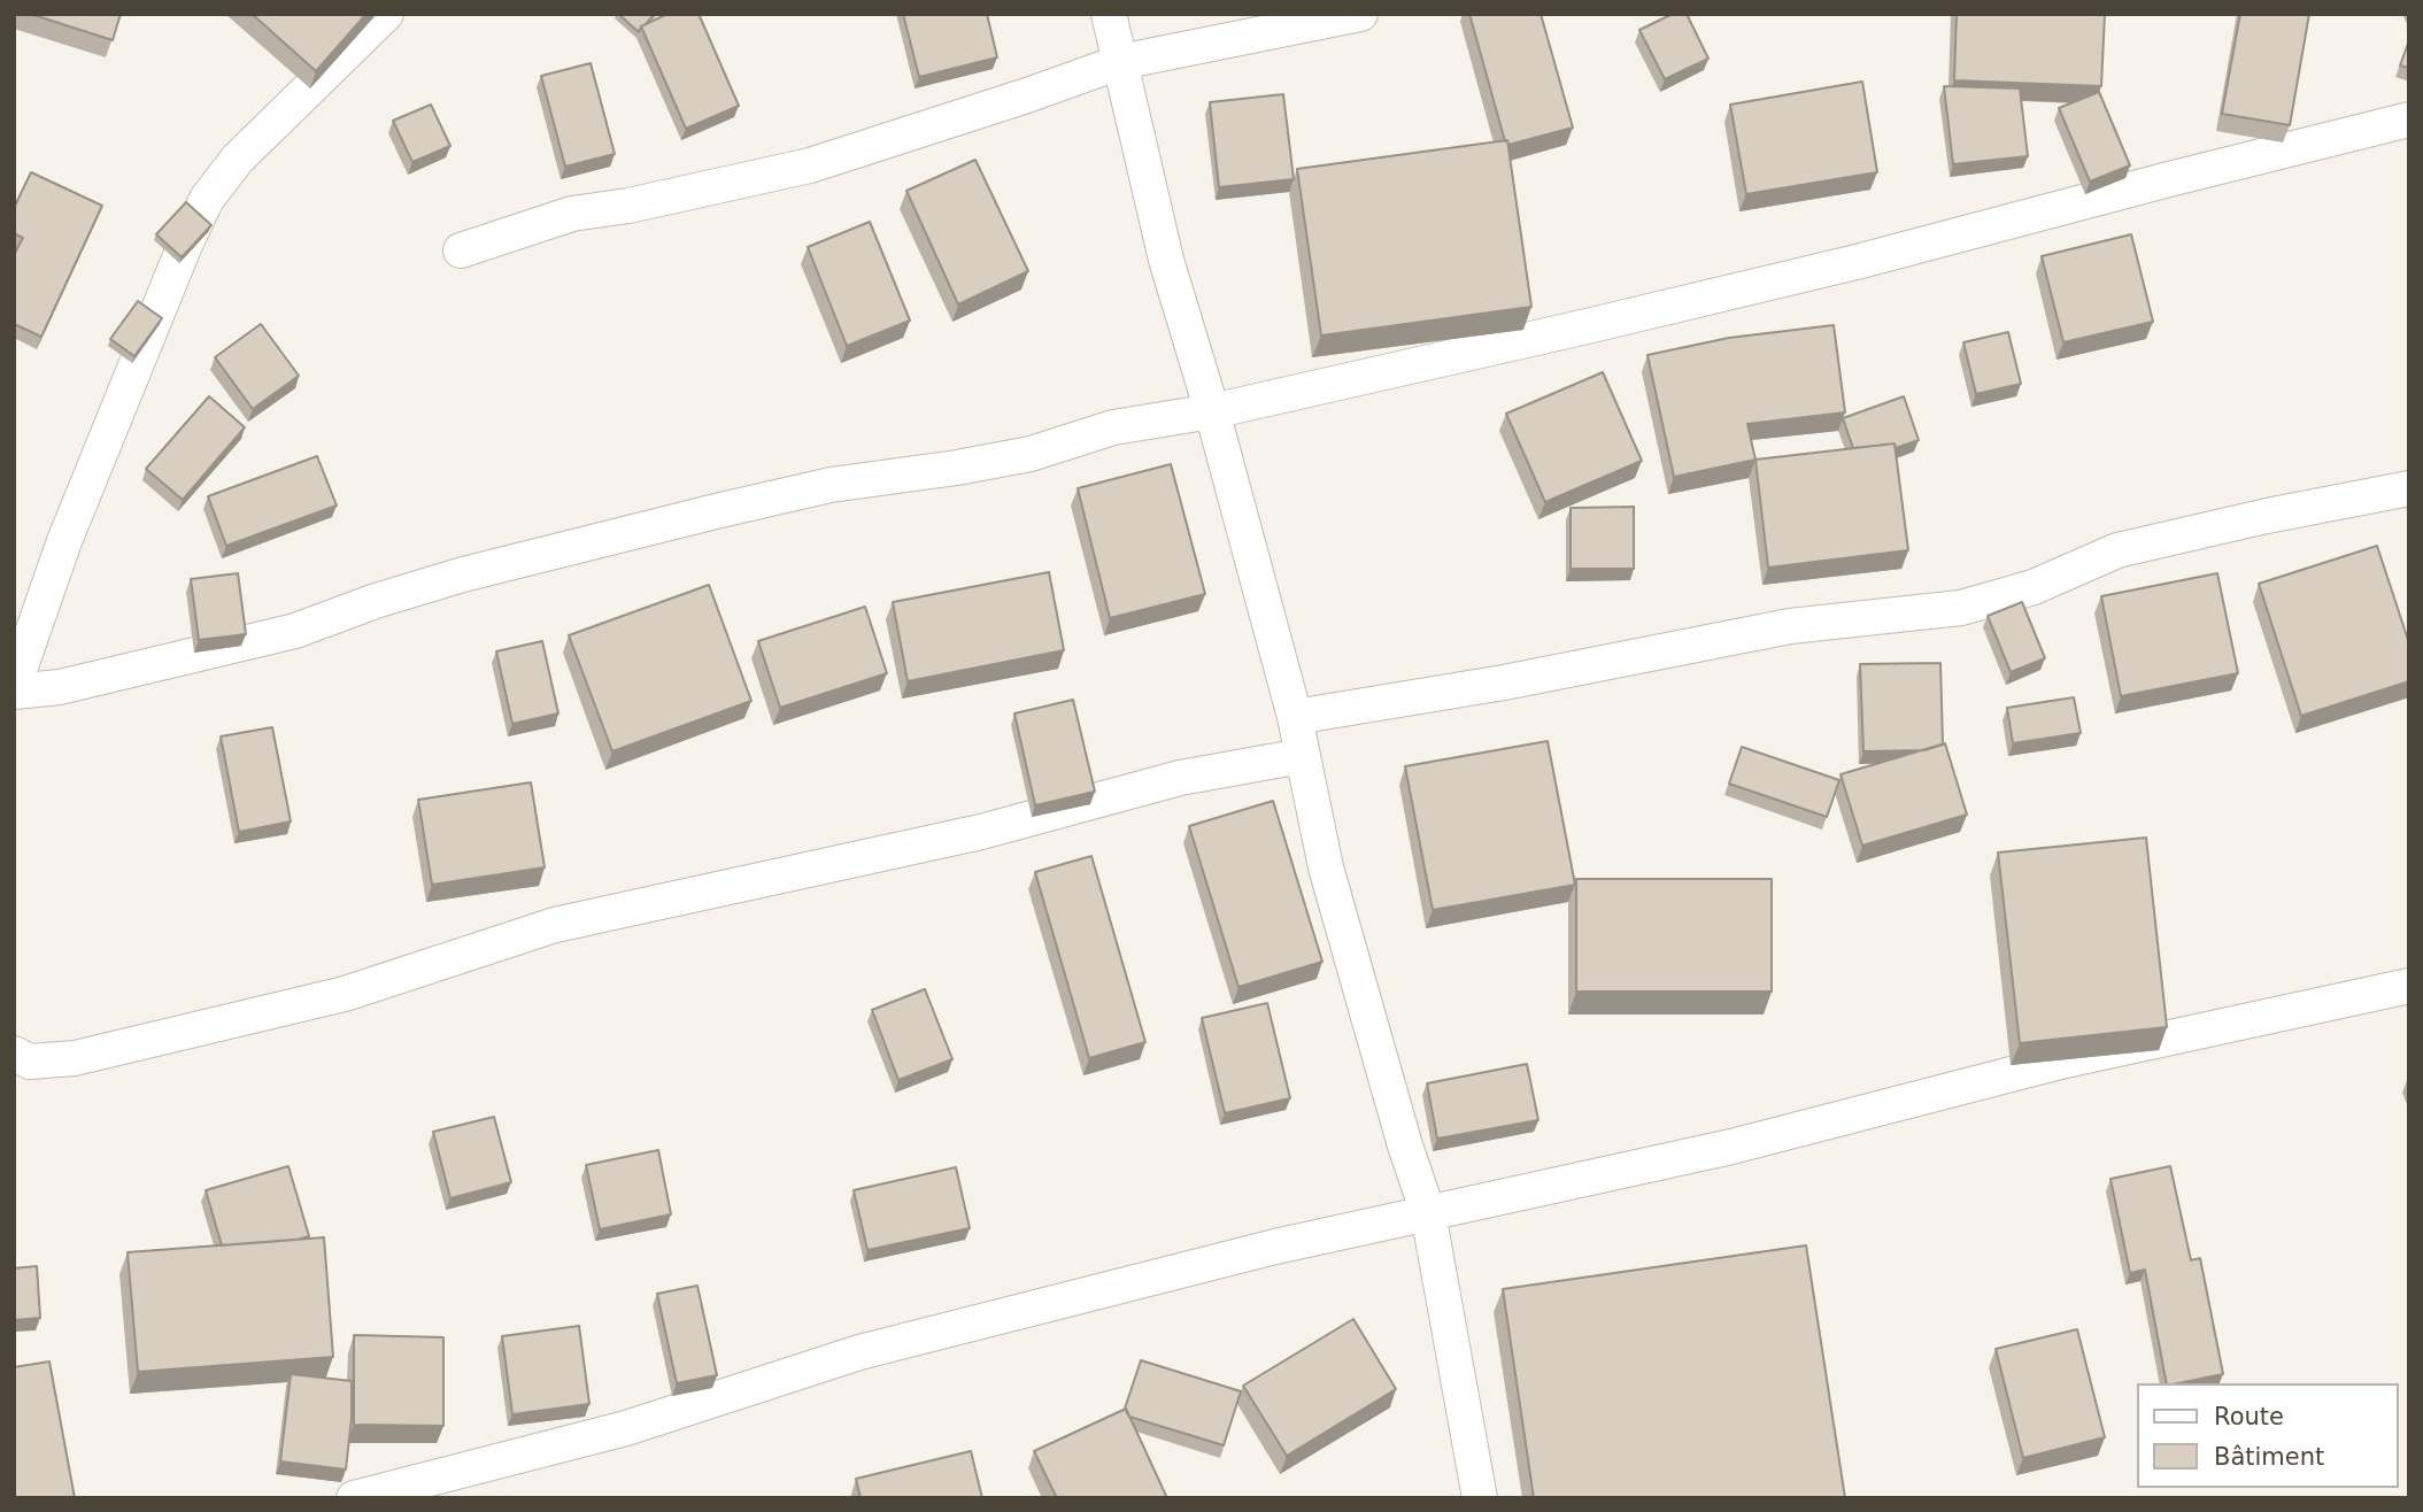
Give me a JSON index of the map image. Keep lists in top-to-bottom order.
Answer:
{
  "legend": ["Route", "Bâtiment"]
}
